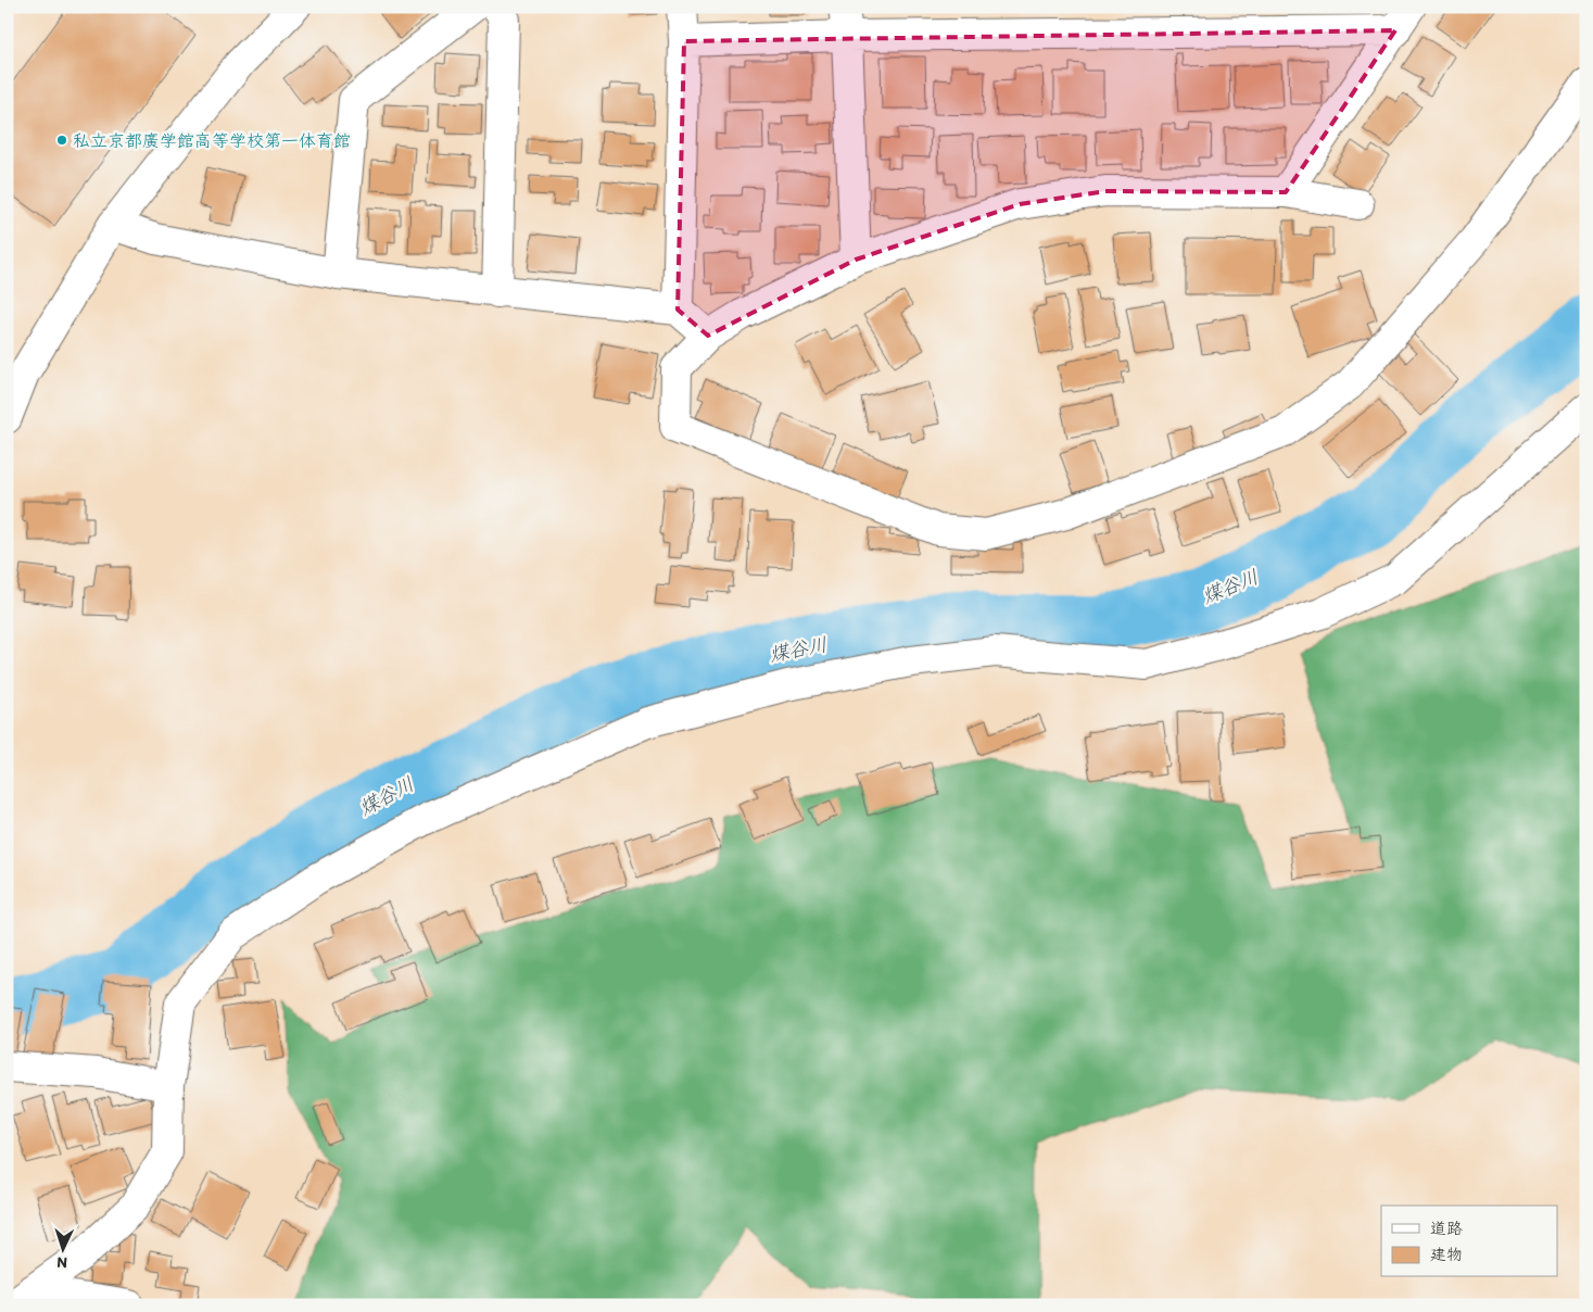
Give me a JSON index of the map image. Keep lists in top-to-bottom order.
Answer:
{
  "water": ["煤谷川"],
  "places": ["私立京都廣学館高等学校第一体育館"],
  "legend": ["道路", "建物"],
  "north": "bottom"
}
